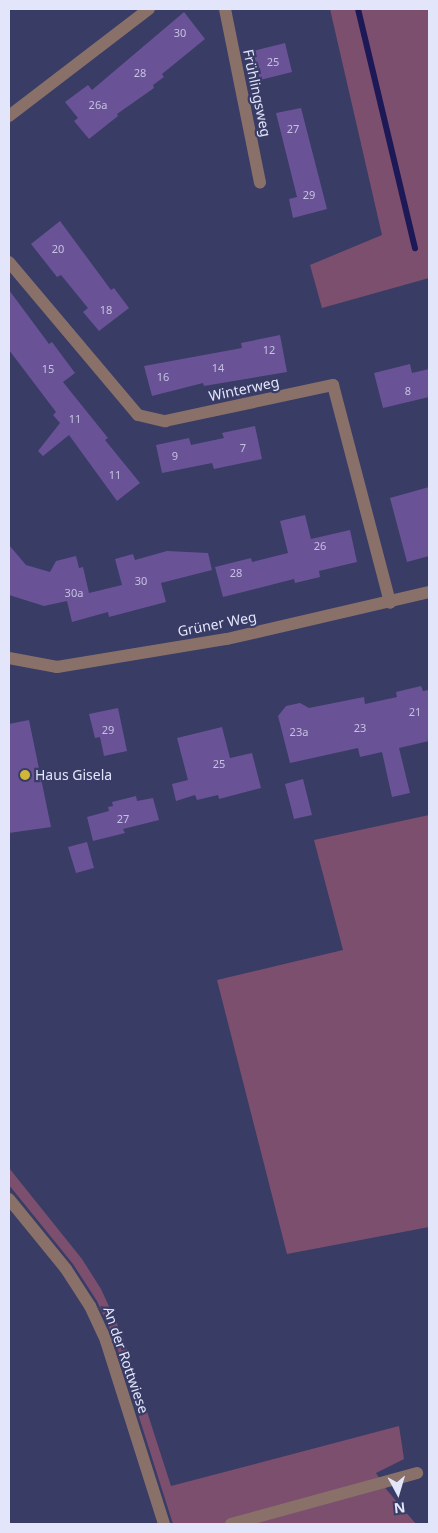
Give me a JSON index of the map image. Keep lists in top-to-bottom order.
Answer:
{
  "streets": {
    "street": [
      "Frühlingsweg",
      "Winterweg",
      "Grüner Weg",
      "An der Rottwiese"
    ]
  },
  "crossings": [
    ["Winterweg", "Grüner Weg"]
  ],
  "places": ["Haus Gisela"],
  "house_numbers": [
    "30",
    "25",
    "28",
    "26a",
    "27",
    "29",
    "20",
    "18",
    "12",
    "14",
    "15",
    "16",
    "8",
    "11",
    "7",
    "9",
    "11",
    "26",
    "28",
    "30",
    "30a",
    "21",
    "23",
    "29",
    "23a",
    "25",
    "27"
  ],
  "north": "bottom"
}
